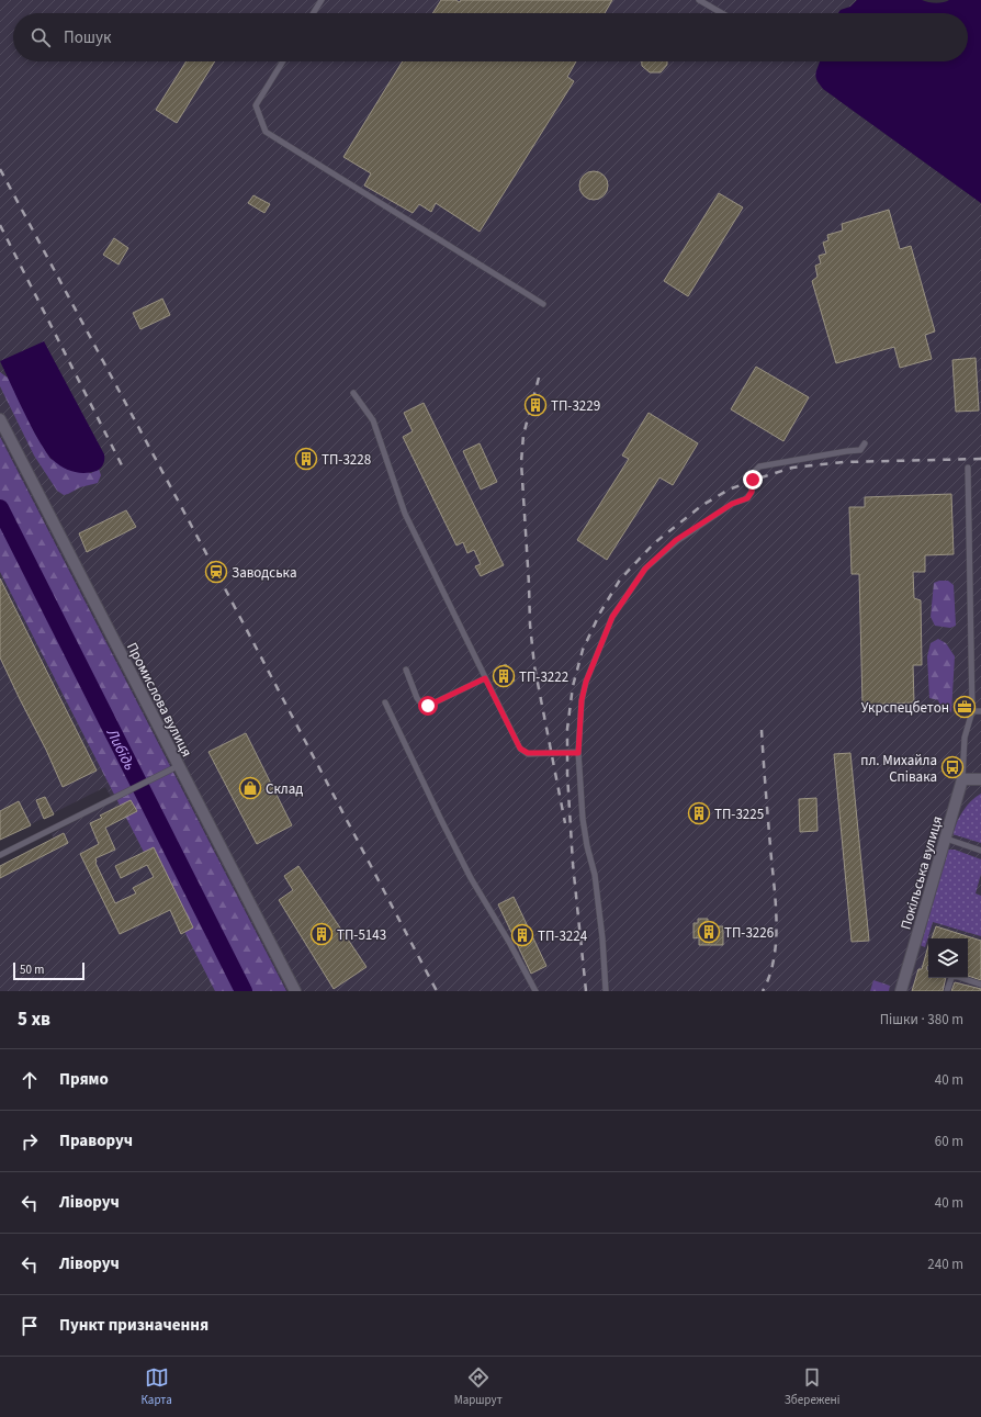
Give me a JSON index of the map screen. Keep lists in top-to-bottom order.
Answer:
{
  "streets": {
    "street": ["Промислова вулиця", "Покільська вулиця"]
  },
  "water": ["Либідь"],
  "places": {
    "building": [
      "ТП-3229",
      "ТП-3228",
      "ТП-3222",
      "ТП-3225",
      "ТП-3226",
      "ТП-5143",
      "ТП-3224"
    ],
    "station": ["Заводська"],
    "office": ["Укрспецбетон"],
    "bus stop": ["пл. Михайла Співака"],
    "shop": ["Склад"]
  },
  "scale_bar": "50 m",
  "page": {
    "search": "Пошук",
    "scale": "50 m",
    "heading": ["5 хв", "Пішки · 380 m"],
    "list": [
      ["Прямо", "40 m"],
      ["Праворуч", "60 m"],
      ["Ліворуч", "40 m"],
      ["Ліворуч", "240 m"],
      "Пункт призначення"
    ],
    "nav": ["Карта", "Маршрут", "Збережені"]
  }
}
